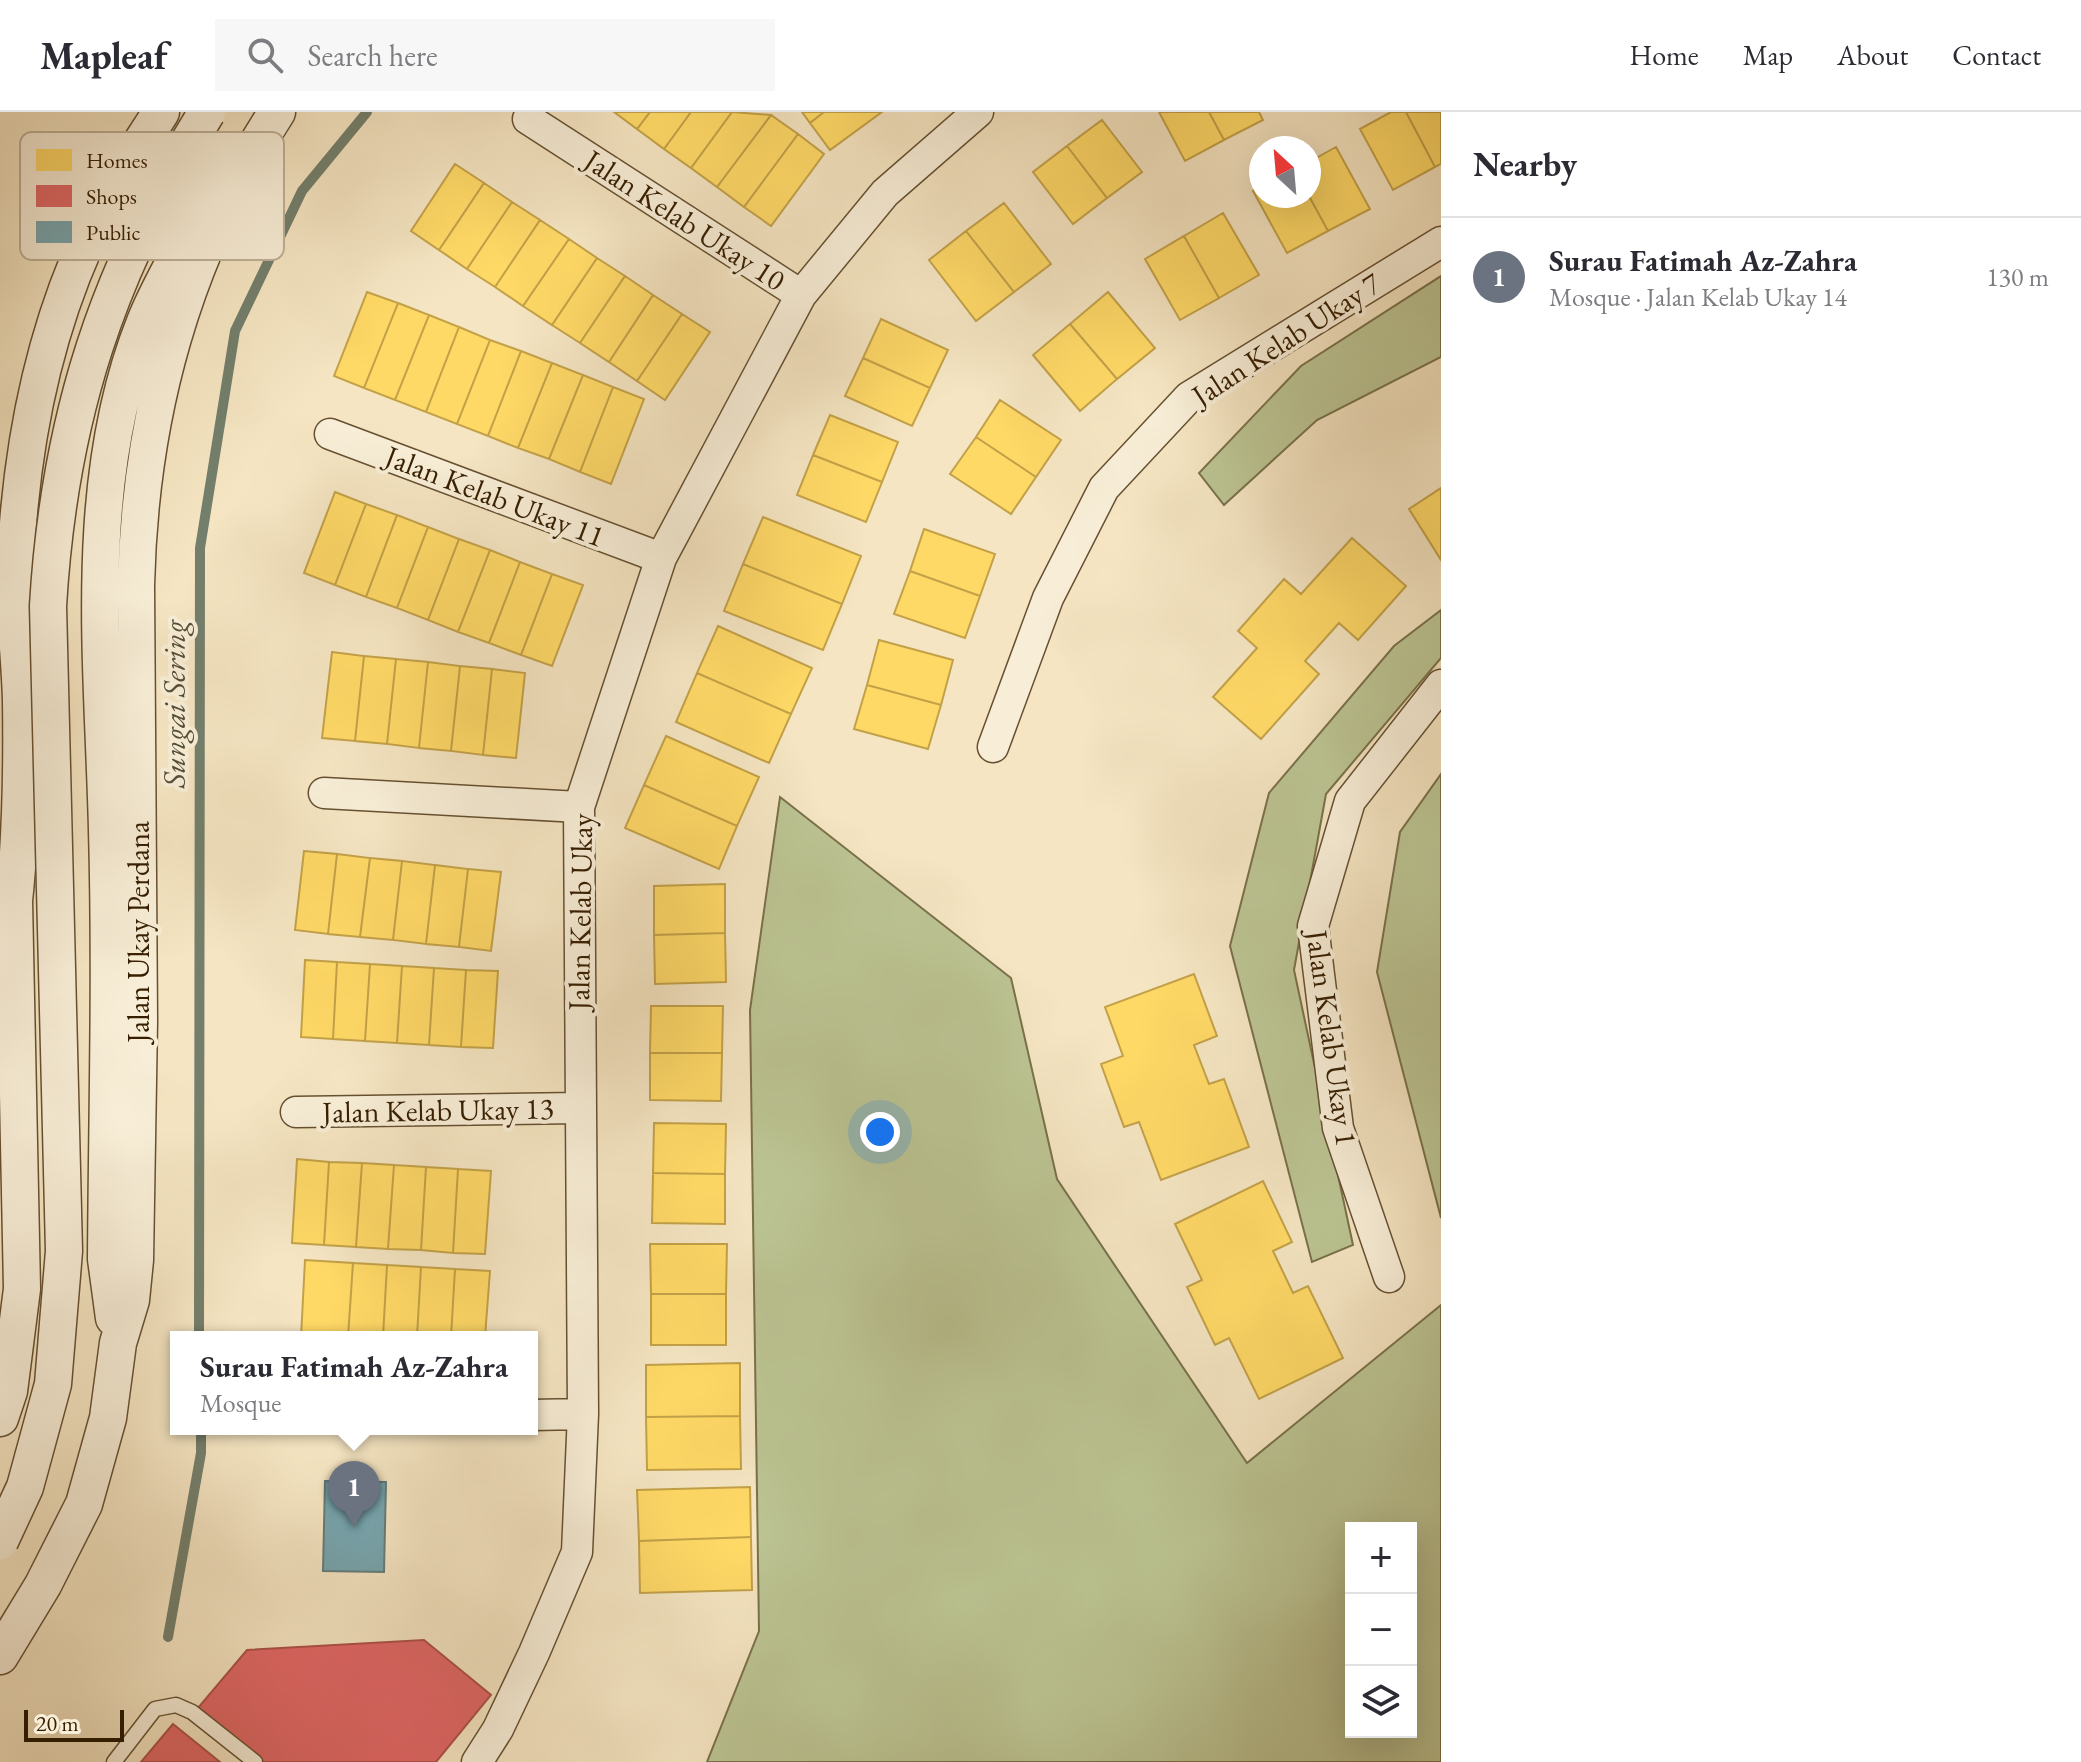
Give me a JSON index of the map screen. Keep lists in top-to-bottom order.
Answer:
{
  "streets": {
    "street": [
      "Jalan Kelab Ukay 10",
      "Jalan Kelab Ukay 7",
      "Jalan Kelab Ukay 11",
      "Jalan Kelab Ukay",
      "Jalan Ukay Perdana",
      "Jalan Kelab Ukay 1",
      "Jalan Kelab Ukay 13"
    ]
  },
  "crossings": [
    ["Jalan Kelab Ukay 10", "Jalan Kelab Ukay"],
    ["Jalan Kelab Ukay 11", "Jalan Kelab Ukay"],
    ["Jalan Kelab Ukay", "Jalan Kelab Ukay 13"]
  ],
  "water": ["Sungai Sering"],
  "legend": ["Homes", "Shops", "Public"],
  "scale_bar": "20 m",
  "north": "top left",
  "page": {
    "header": "Mapleaf",
    "search": "Search here",
    "nav": [
      "Home",
      "Map",
      "About",
      "Contact"
    ],
    "heading": "Nearby",
    "list": [
      {
        "mark": "1",
        "name": "Surau Fatimah Az-Zahra",
        "note": "Mosque · Jalan Kelab Ukay 14",
        "value": "130 m"
      }
    ],
    "popup": ["Surau Fatimah Az-Zahra", "Mosque"],
    "pins": "1",
    "map_buttons": ["+", "−"],
    "scale": "20 m"
  }
}
